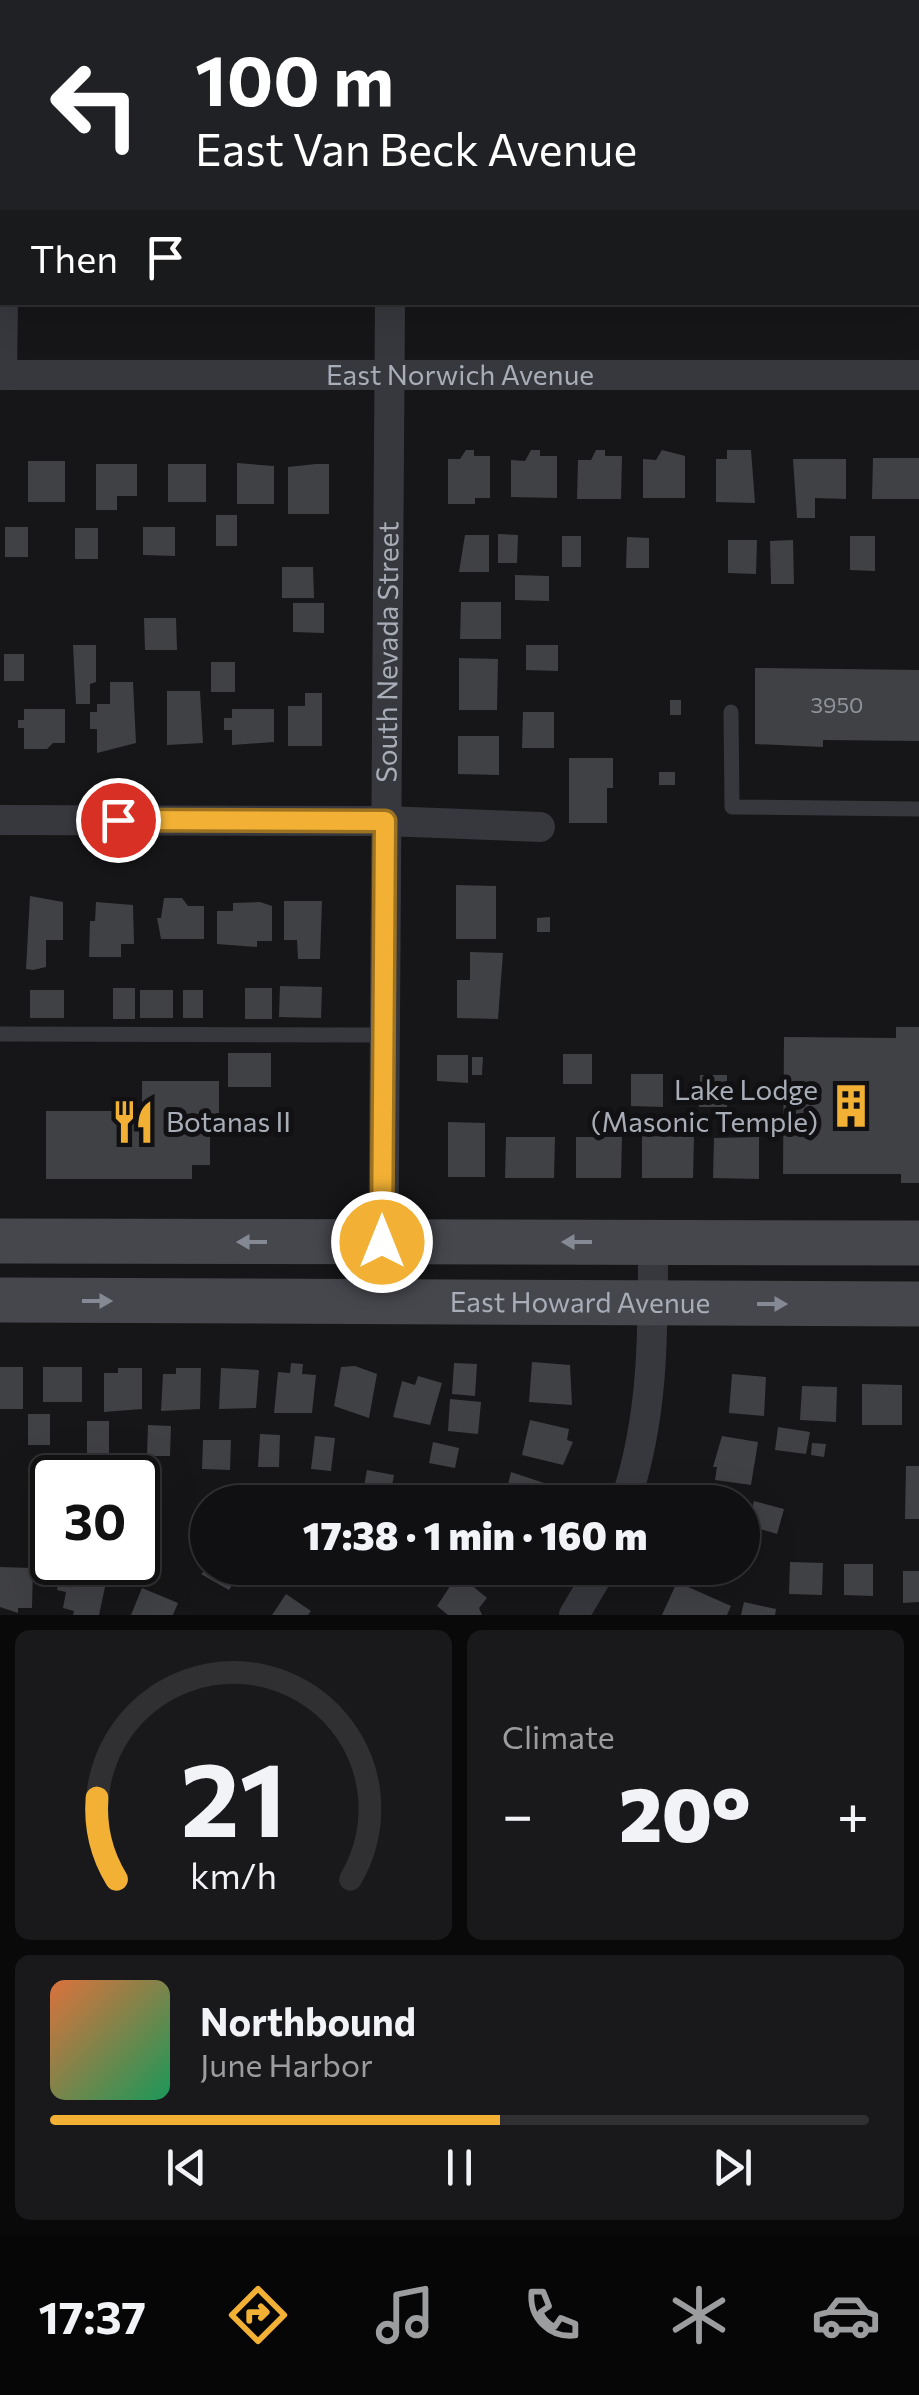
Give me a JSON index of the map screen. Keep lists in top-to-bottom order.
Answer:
{
  "streets": {
    "main road": ["East Howard Avenue"],
    "street": ["East Norwich Avenue", "South Nevada Street"]
  },
  "crossings": [
    ["East Norwich Avenue", "South Nevada Street"],
    ["South Nevada Street", "East Howard Avenue"]
  ],
  "places": {
    "building": ["Lake Lodge (Masonic Temple)"],
    "restaurant": ["Botanas II"]
  },
  "house_numbers": ["3950"],
  "page": {
    "turn": ["100 m", "East Van Beck Avenue"],
    "then": "Then",
    "limit": "30",
    "trip": "17:38 · 1 min · 160 m",
    "tile": "Climate",
    "heat": ["−", "20°", "+"],
    "song": ["Northbound", "June Harbor"],
    "tabs": "17:37",
    "gauge": ["21", "km/h"]
  }
}
